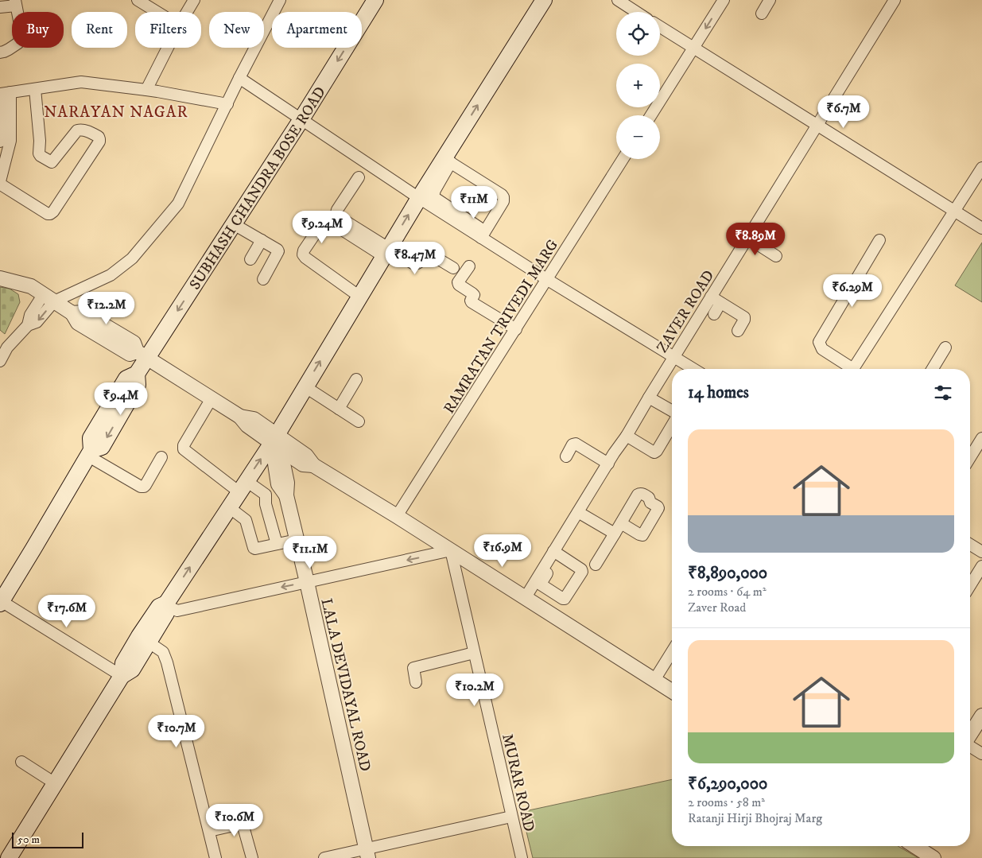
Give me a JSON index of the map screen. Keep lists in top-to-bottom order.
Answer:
{
  "streets": {
    "main road": ["SUBHASH CHANDRA BOSE ROAD"],
    "street": [
      "ZAVER ROAD",
      "RAMRATAN TRIVEDI MARG",
      "LALA DEVIDAYAL ROAD",
      "MURAR ROAD"
    ]
  },
  "one_way": ["SUBHASH CHANDRA BOSE ROAD"],
  "districts": ["NARAYAN NAGAR"],
  "scale_bar": "50 m",
  "page": {
    "map_buttons": ["+", "−"],
    "chip": [
      "Buy",
      "Rent",
      "Filters",
      "New",
      "Apartment"
    ],
    "price": [
      "₹6.7M",
      "₹11M",
      "₹9.24M",
      "₹8.89M",
      "₹8.47M",
      "₹6.29M",
      "₹12.2M",
      "₹9.4M",
      "₹16.9M",
      "₹11.1M",
      "₹17.6M",
      "₹10.2M",
      "₹10.7M",
      "₹10.6M"
    ],
    "heading": "14 homes",
    "list": [
      {
        "name": "₹8,890,000",
        "note": "2 rooms · 64 m² · Zaver Road"
      },
      {
        "name": "₹6,290,000",
        "note": "2 rooms · 58 m² · Ratanji Hirji Bhojraj Marg"
      }
    ],
    "scale": "50 m"
  }
}
